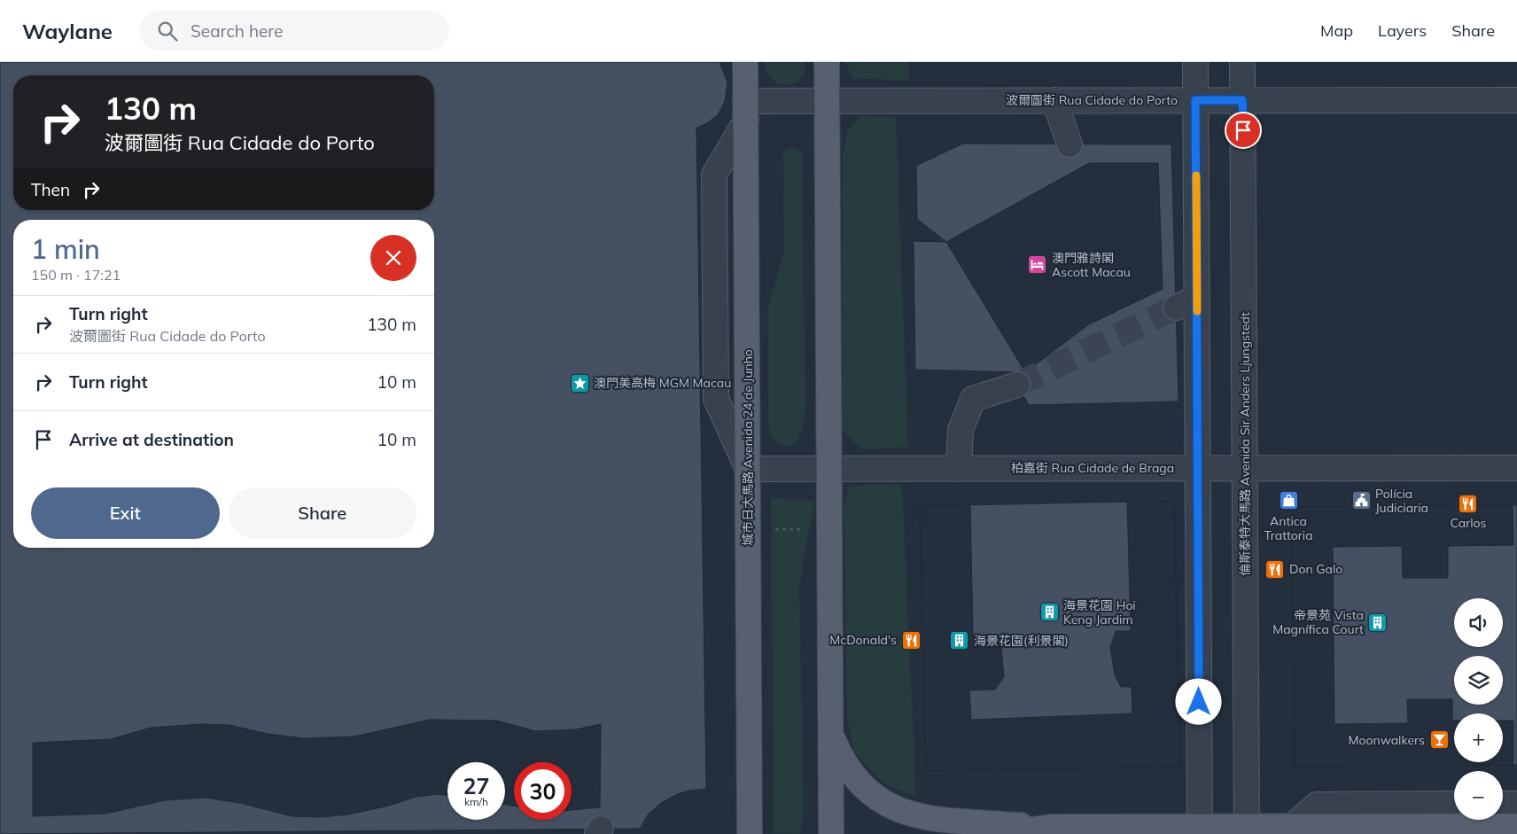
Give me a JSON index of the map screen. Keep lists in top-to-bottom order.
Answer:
{
  "streets": {
    "main road": ["城市日大馬路 Avenida 24 de Junho"],
    "street": ["波爾圖街 Rua Cidade do Porto", "倫斯泰特大馬路 Avenida Sir Anders Ljungstedt", "柏嘉街 Rua Cidade de Braga"]
  },
  "crossings": [
    ["波爾圖街 Rua Cidade do Porto", "倫斯泰特大馬路 Avenida Sir Anders Ljungstedt"],
    ["波爾圖街 Rua Cidade do Porto", "城市日大馬路 Avenida 24 de Junho"],
    ["倫斯泰特大馬路 Avenida Sir Anders Ljungstedt", "柏嘉街 Rua Cidade de Braga"],
    ["城市日大馬路 Avenida 24 de Junho", "柏嘉街 Rua Cidade de Braga"]
  ],
  "places": {
    "hotel": ["澳門雅詩閣 Ascott Macau"],
    "place": ["澳門美高梅 MGM Macau"],
    "shop": ["Antica Trattoria"],
    "public building": ["Polícia Judiciaria"],
    "restaurant": ["Carlos", "Don Galo", "McDonald's"],
    "building": ["海景花園 Hoi Keng Jardim", "帝景苑 Vista Magnífica Court", "海景花園(利景閣)"],
    "bar": ["Moonwalkers"]
  },
  "page": {
    "header": "Waylane",
    "search": "Search here",
    "nav": ["Map", "Layers", "Share"],
    "turn": ["130 m", "波爾圖街 Rua Cidade do Porto"],
    "then": "Then",
    "heading": ["1 min", "150 m · 17:21"],
    "list": [
      {
        "name": "Turn right",
        "note": "波爾圖街 Rua Cidade do Porto",
        "value": "130 m"
      },
      {
        "name": "Turn right",
        "value": "10 m"
      },
      {
        "name": "Arrive at destination",
        "value": "10 m"
      }
    ],
    "buttons": ["Exit", "Share"],
    "map_buttons": ["+", "−"],
    "speed": "27 km/h",
    "limit": "30"
  }
}
